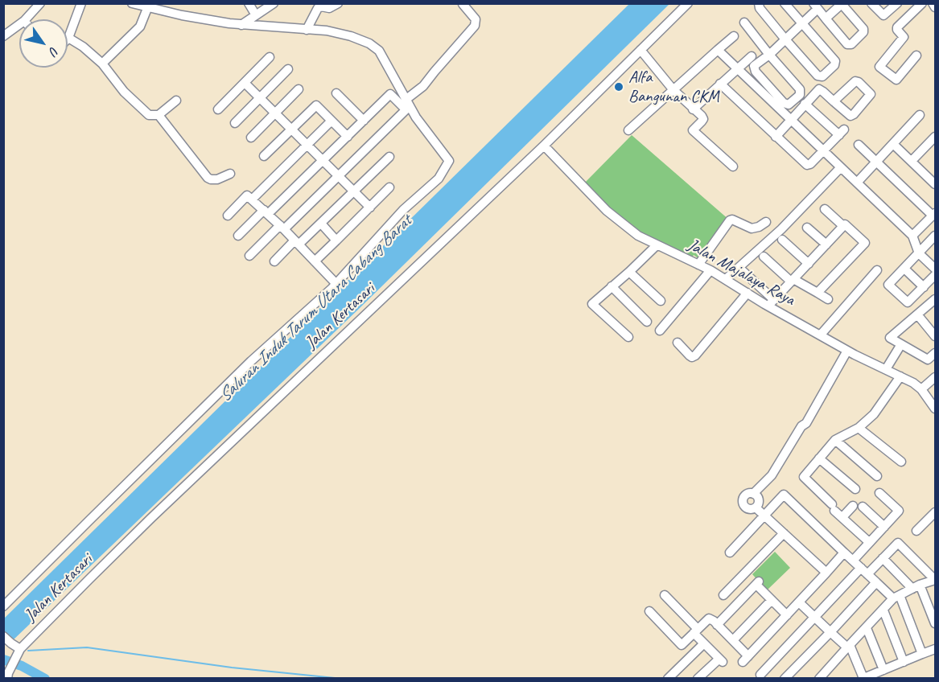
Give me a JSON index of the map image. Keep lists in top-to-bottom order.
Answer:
{
  "streets": {
    "street": ["Jalan Majalaya Raya", "Jalan Kertasari"]
  },
  "crossings": [
    ["Jalan Majalaya Raya", "Jalan Kertasari"]
  ],
  "water": ["Saluran Induk Tarum Utara Cabang Barat"],
  "places": ["Alfa Bangunan CKM"],
  "north": "bottom right"
}
